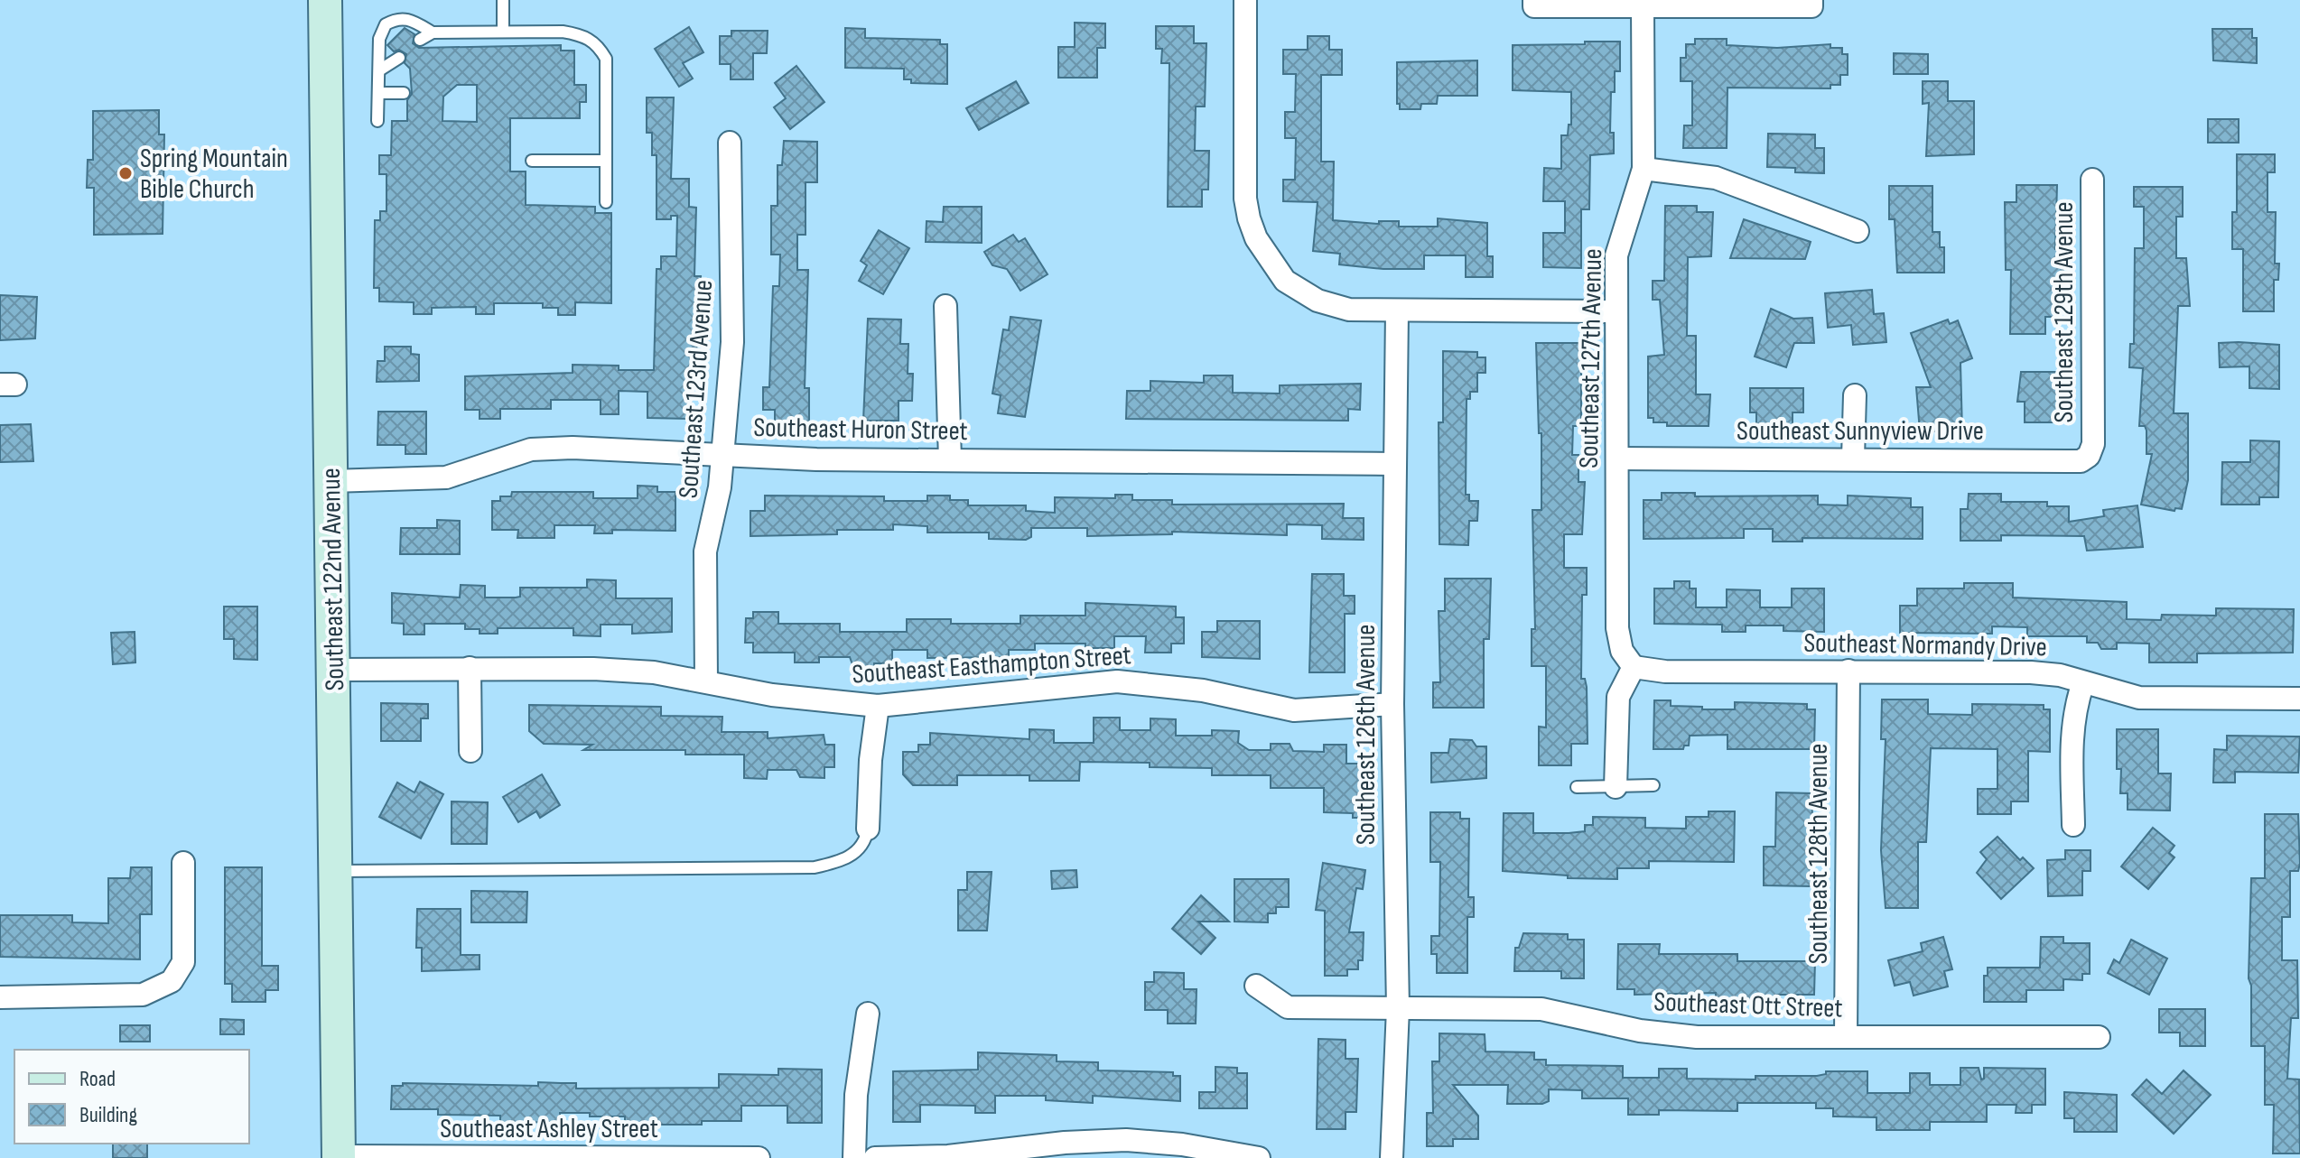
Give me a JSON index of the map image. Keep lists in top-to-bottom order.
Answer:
{
  "streets": {
    "main road": ["Southeast 122nd Avenue"],
    "street": [
      "Southeast 129th Avenue",
      "Southeast 127th Avenue",
      "Southeast 123rd Avenue",
      "Southeast Huron Street",
      "Southeast Sunnyview Drive",
      "Southeast Normandy Drive",
      "Southeast Easthampton Street",
      "Southeast 126th Avenue",
      "Southeast 128th Avenue",
      "Southeast Ott Street",
      "Southeast Ashley Street"
    ]
  },
  "crossings": [
    ["Southeast 129th Avenue", "Southeast Sunnyview Drive"],
    ["Southeast 127th Avenue", "Southeast Sunnyview Drive"],
    ["Southeast 127th Avenue", "Southeast Normandy Drive"],
    ["Southeast 123rd Avenue", "Southeast Huron Street"],
    ["Southeast 123rd Avenue", "Southeast Easthampton Street"],
    ["Southeast Huron Street", "Southeast 122nd Avenue"],
    ["Southeast Huron Street", "Southeast 126th Avenue"],
    ["Southeast 122nd Avenue", "Southeast Easthampton Street"],
    ["Southeast 122nd Avenue", "Southeast Ashley Street"],
    ["Southeast Normandy Drive", "Southeast 128th Avenue"],
    ["Southeast Easthampton Street", "Southeast 126th Avenue"],
    ["Southeast 126th Avenue", "Southeast Ott Street"],
    ["Southeast 128th Avenue", "Southeast Ott Street"]
  ],
  "places": ["Spring Mountain Bible Church"],
  "legend": ["Road", "Building"]
}
